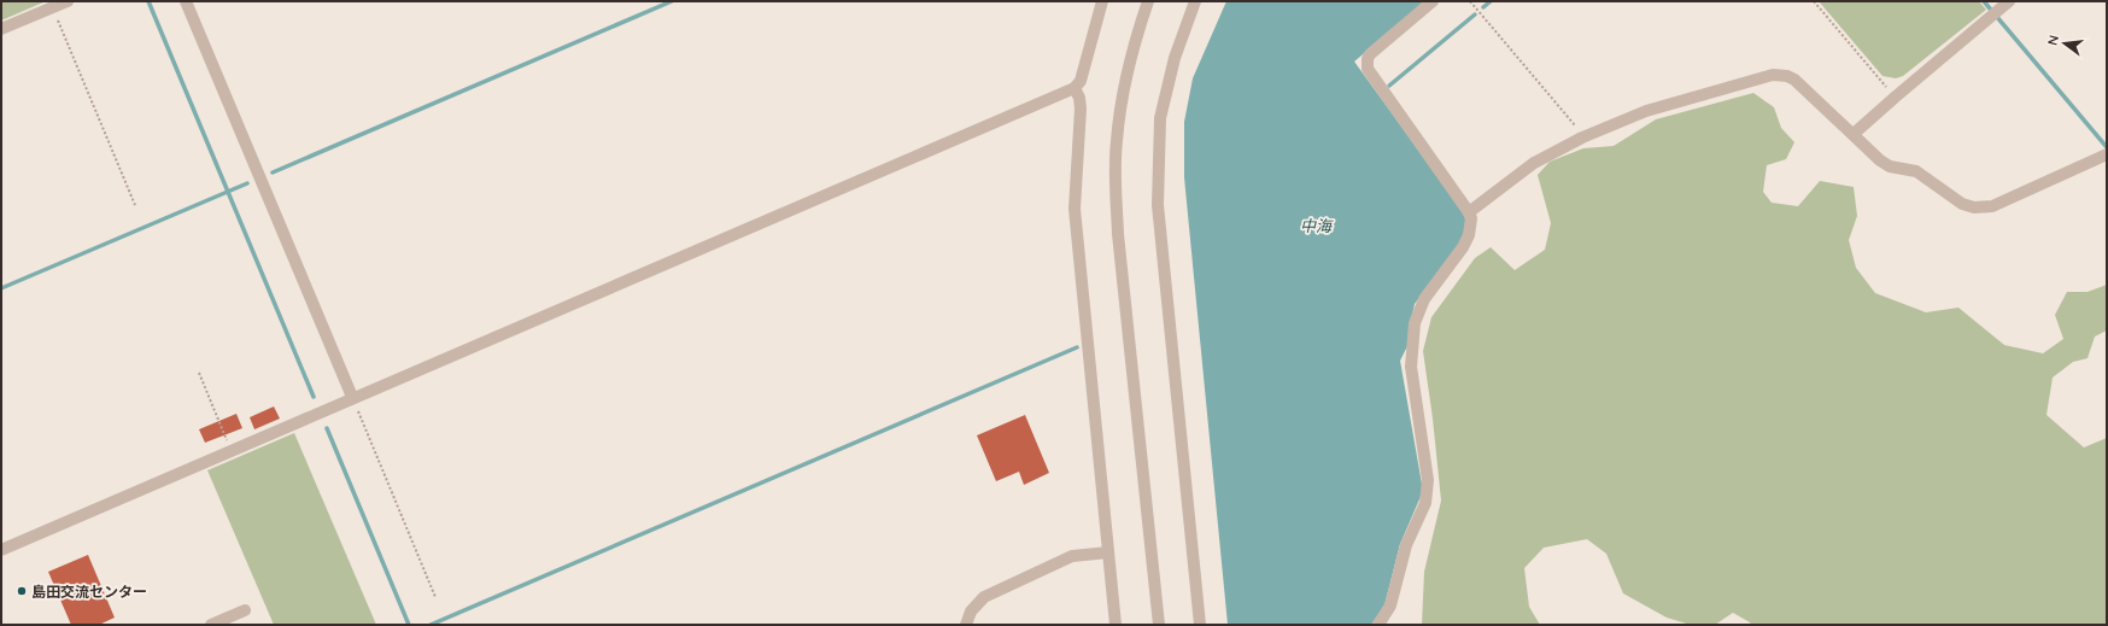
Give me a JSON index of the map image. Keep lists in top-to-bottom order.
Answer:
{
  "water": ["中海"],
  "places": ["島田交流センター"],
  "north": "left"
}
